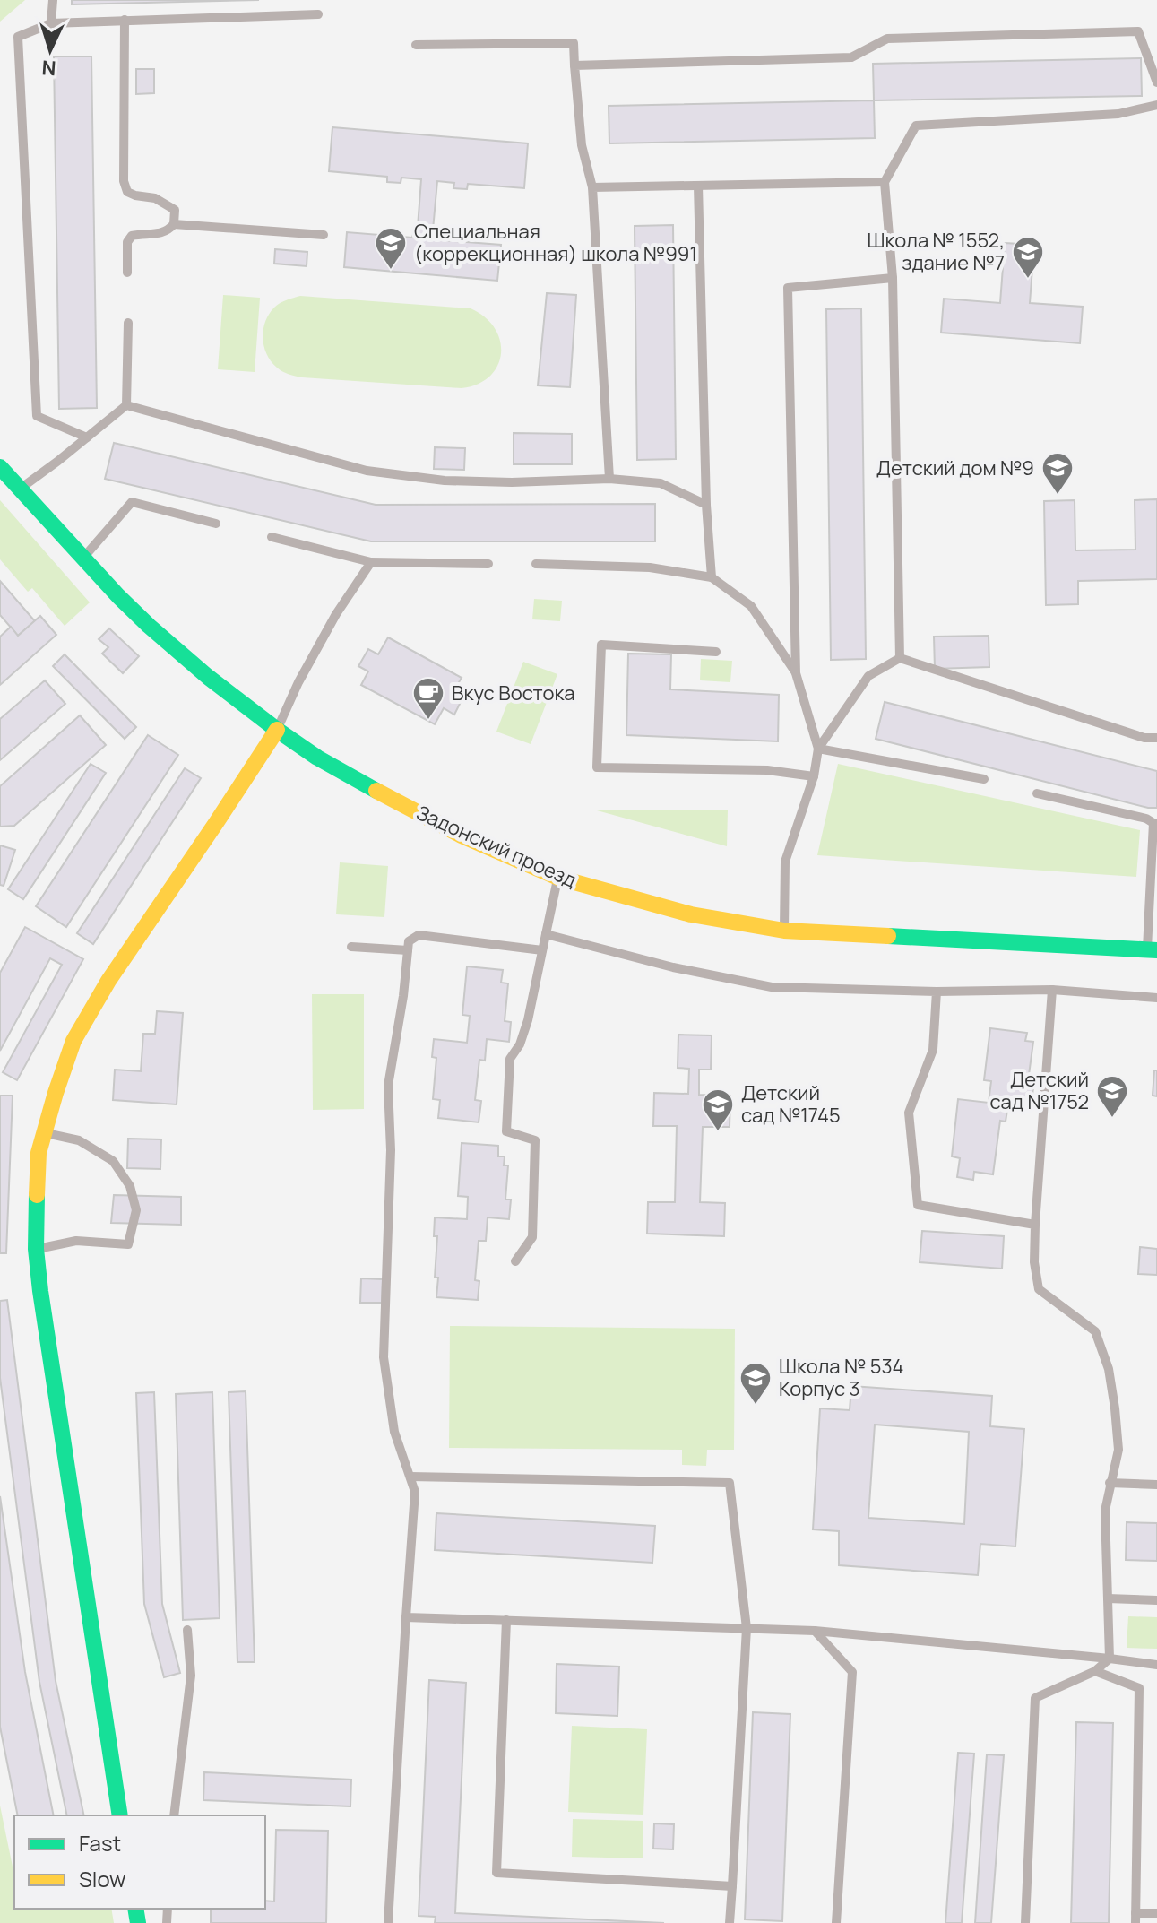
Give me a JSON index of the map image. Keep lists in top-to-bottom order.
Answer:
{
  "streets": {
    "street": ["Задонский проезд"]
  },
  "places": {
    "school or university": [
      "Специальная (коррекционная) школа №991",
      "Школа № 1552, здание №7",
      "Детский дом №9",
      "Детский сад №1752",
      "Детский сад №1745",
      "Школа № 534 Корпус 3"
    ],
    "cafe": ["Вкус Востока"]
  },
  "legend": ["Fast", "Slow"],
  "north": "bottom"
}
